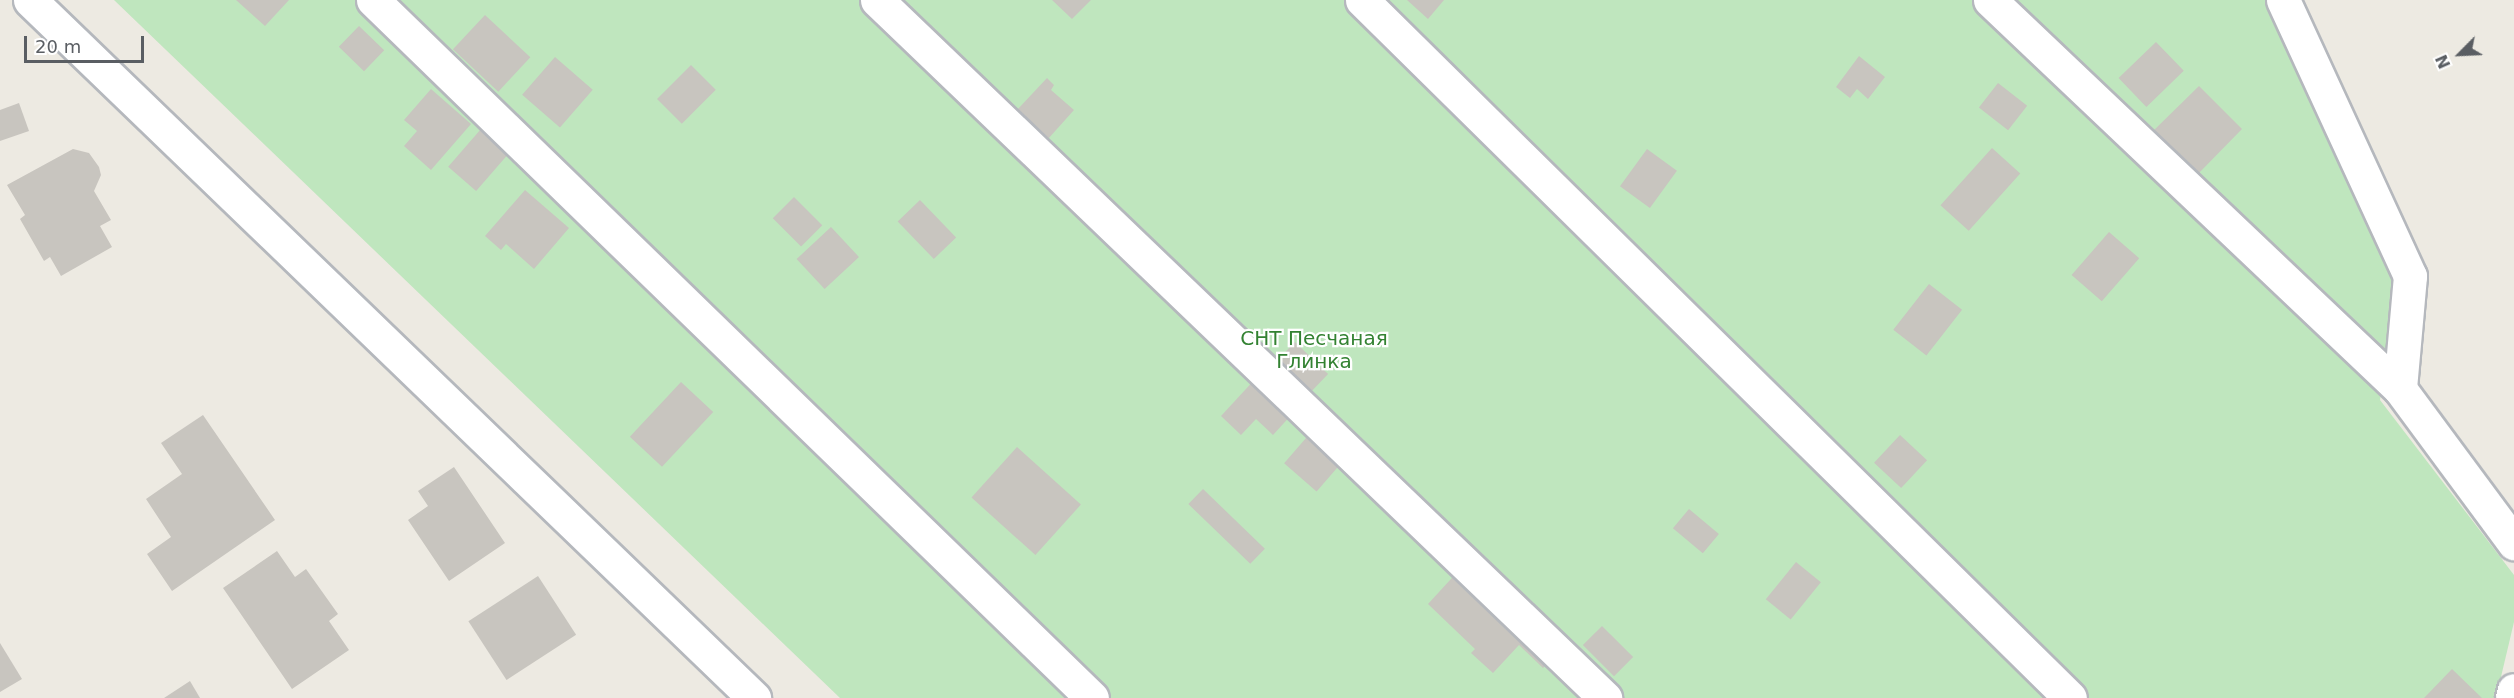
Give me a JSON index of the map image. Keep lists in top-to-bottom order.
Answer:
{
  "parks": ["СНТ Песчаная Глинка"],
  "scale_bar": "20 m",
  "north": "bottom left"
}
